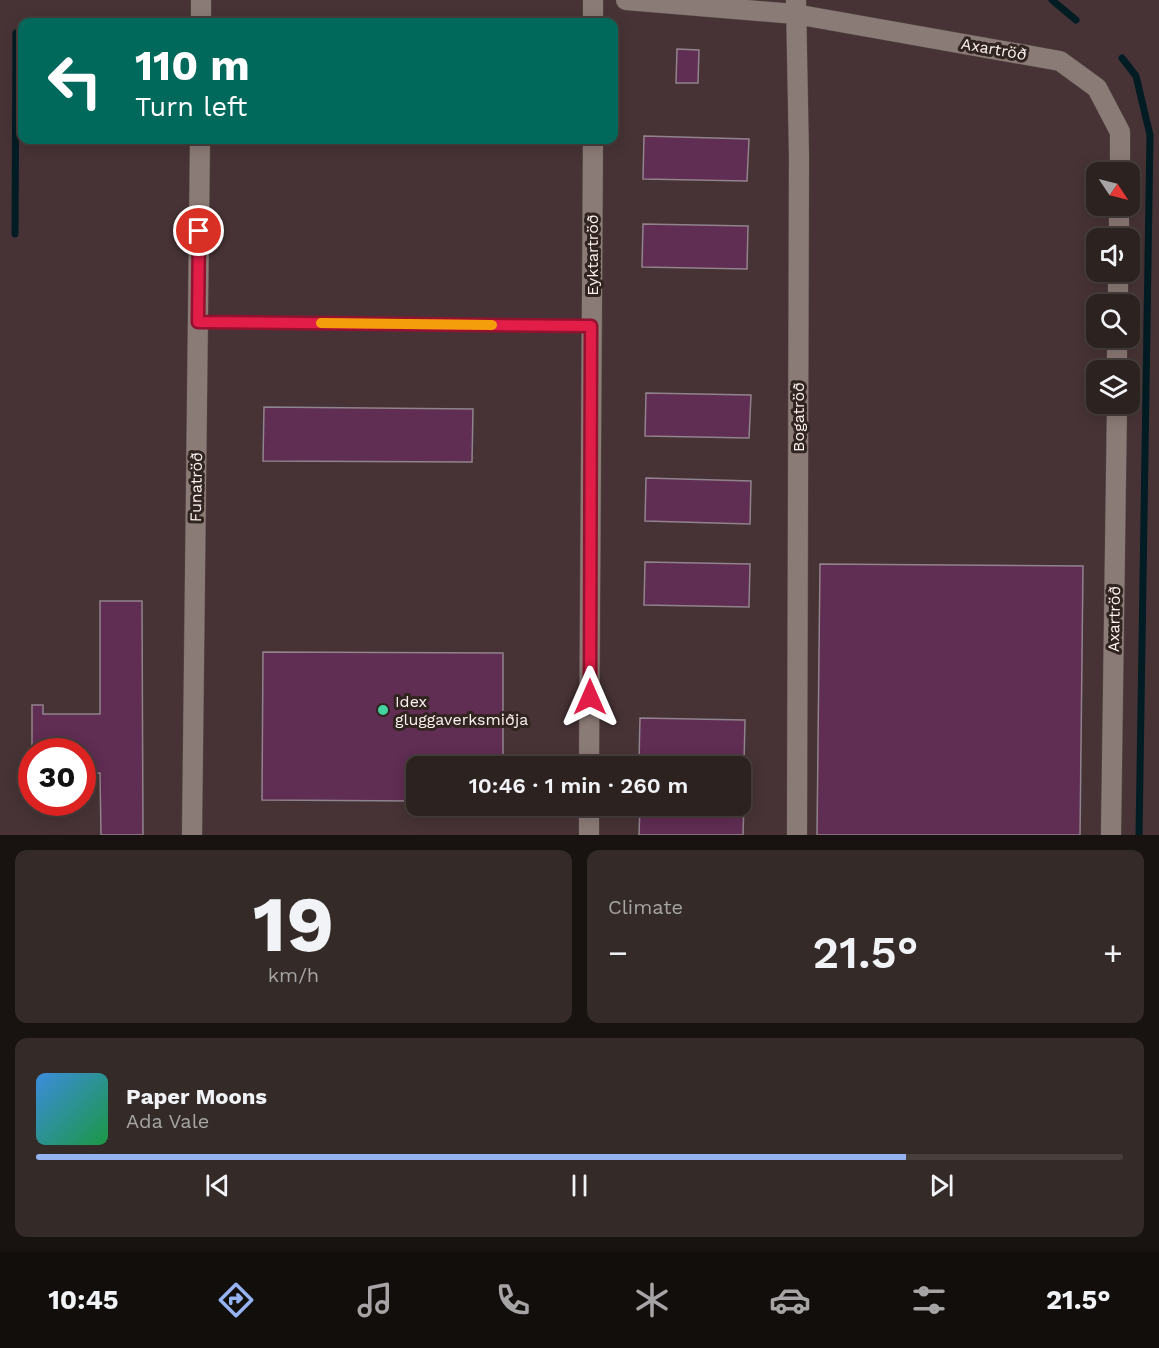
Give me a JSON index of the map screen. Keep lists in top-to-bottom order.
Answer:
{
  "streets": {
    "street": [
      "Axartröð",
      "Eyktartröð",
      "Bogatröð",
      "Funatröð"
    ]
  },
  "crossings": [
    ["Axartröð", "Bogatröð"]
  ],
  "places": ["Idex gluggaverksmiðja"],
  "north": "bottom right",
  "page": {
    "turn": ["110 m", "Turn left"],
    "limit": "30",
    "trip": "10:46 · 1 min · 260 m",
    "tile": [
      ["19", "km/h"],
      "Climate"
    ],
    "heat": ["−", "21.5°", "+"],
    "song": ["Paper Moons", "Ada Vale"],
    "tabs": ["10:45", "21.5°"]
  }
}
